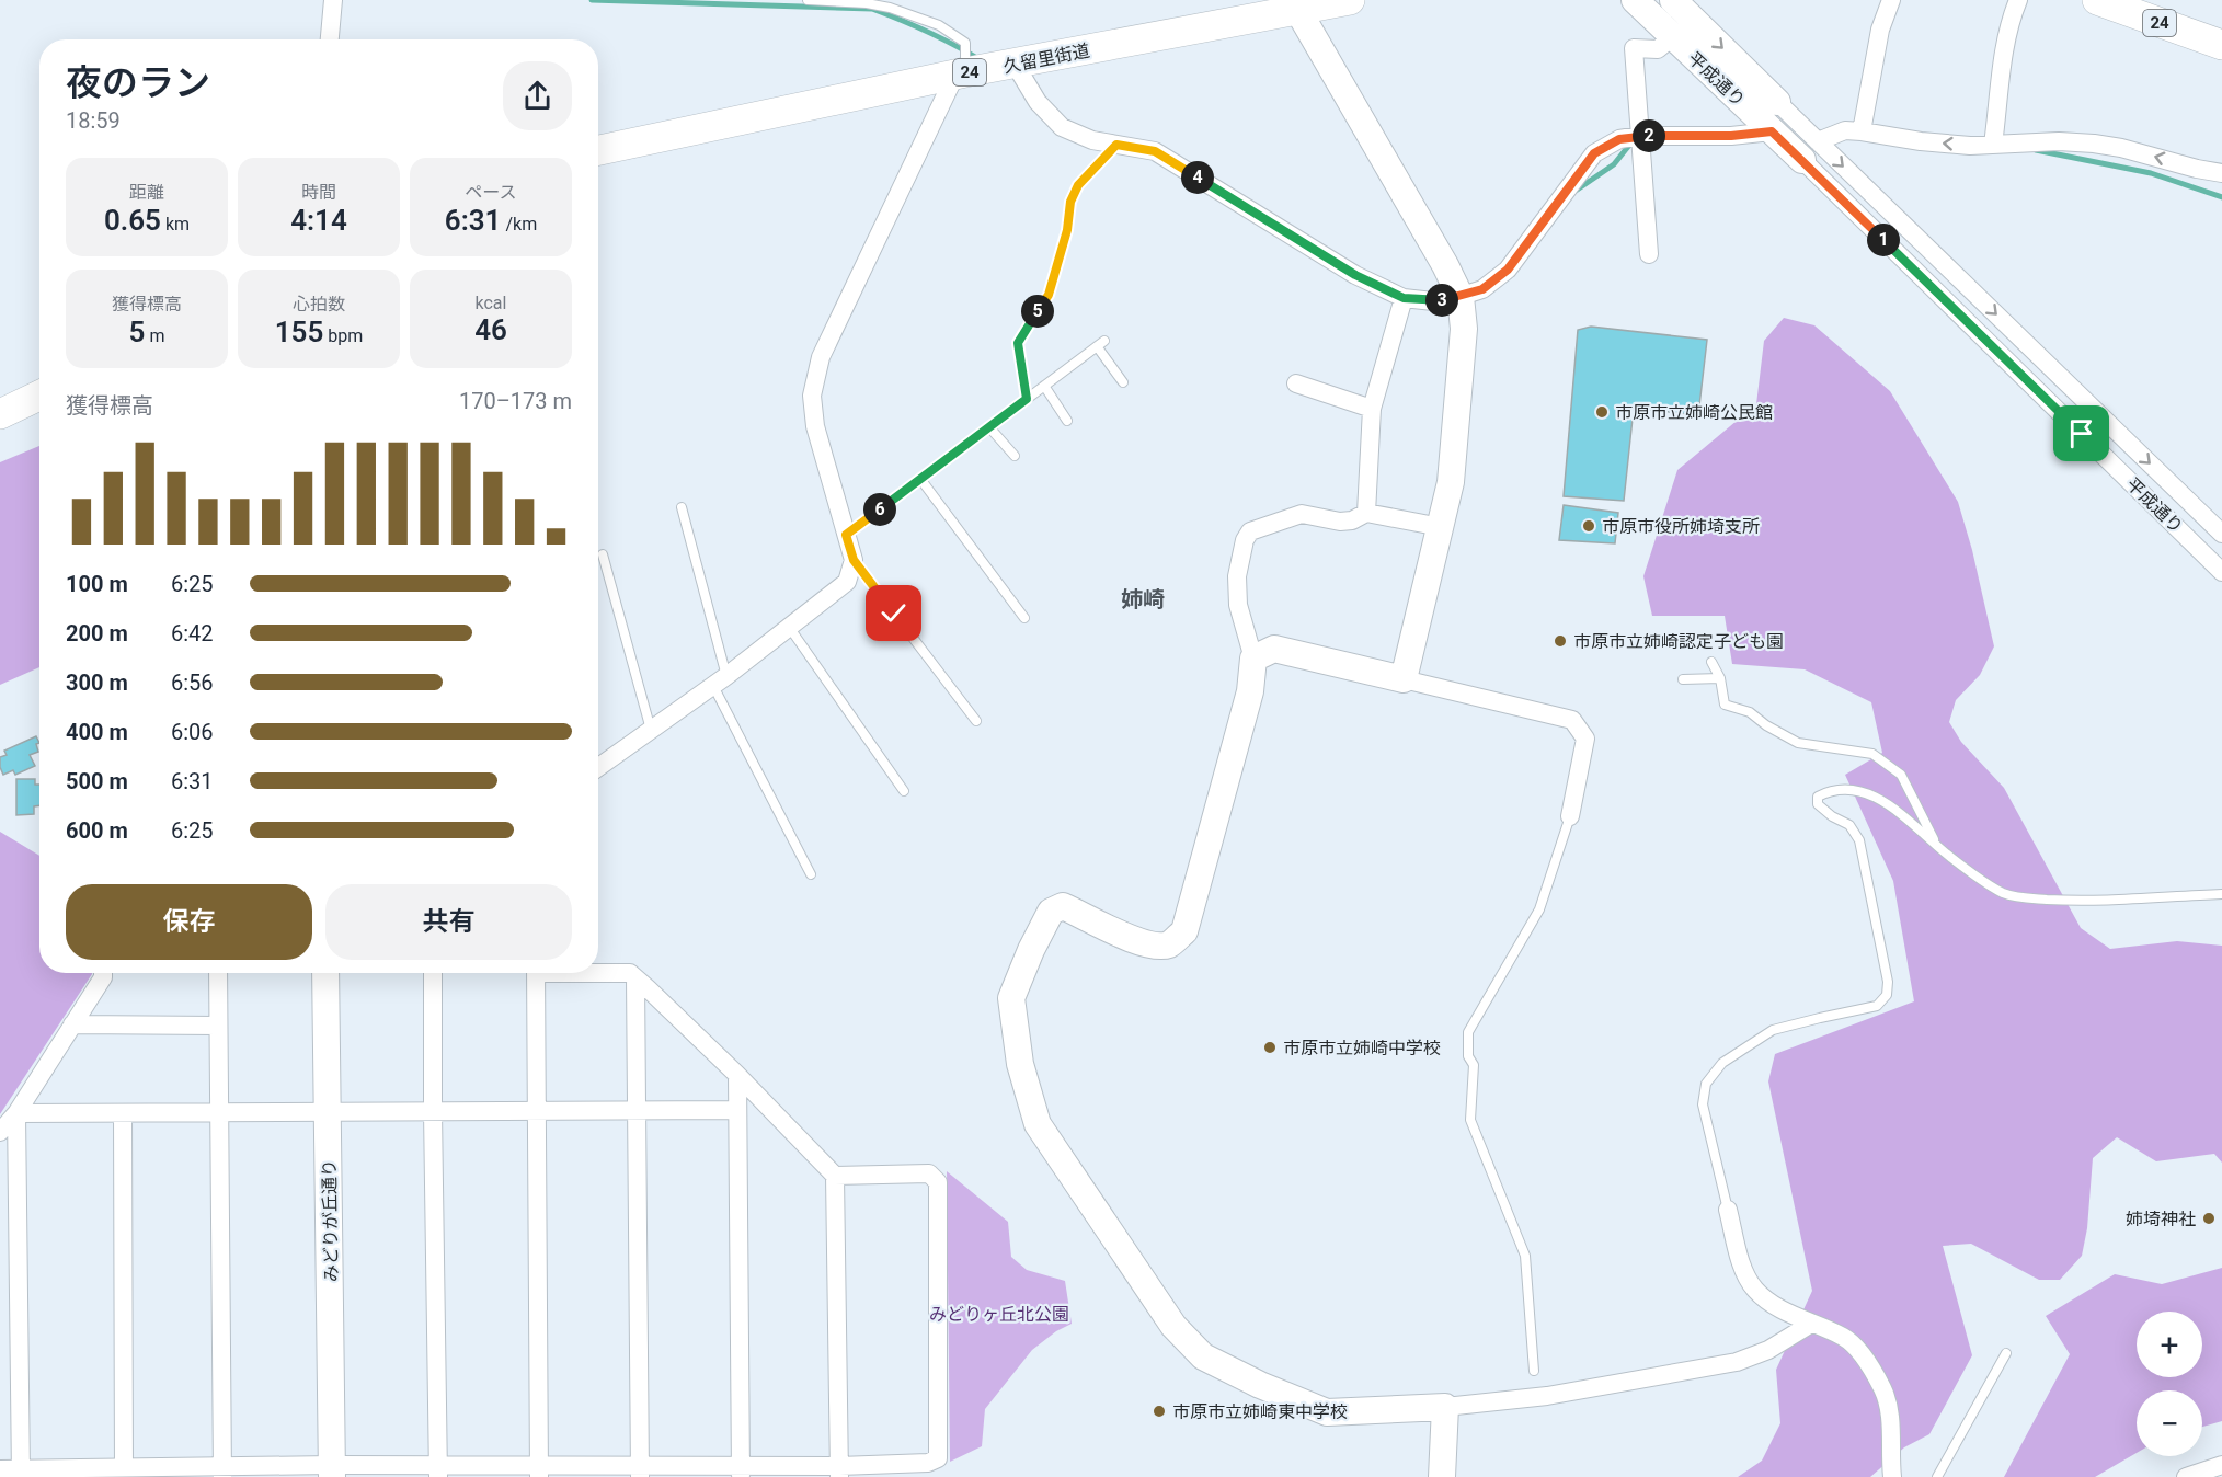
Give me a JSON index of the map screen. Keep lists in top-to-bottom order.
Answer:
{
  "streets": {
    "main road": ["24", "久留里街道"],
    "street": ["平成通り", "みどりが丘通り"]
  },
  "districts": ["姉崎"],
  "parks": ["みどりヶ丘北公園"],
  "places": [
    "市原市立姉崎公民館",
    "市原市役所姉埼支所",
    "市原市立姉崎認定子ども園",
    "市原市立姉崎中学校",
    "姉埼神社",
    "市原市立姉崎東中学校"
  ],
  "page": {
    "heading": ["夜のラン", "18:59"],
    "pins": [
      "2",
      "4",
      "1",
      "3",
      "5",
      "6"
    ],
    "stats": [
      ["距離", "0.65 km"],
      ["時間", "4:14"],
      ["ペース", "6:31 /km"],
      ["獲得標高", "5 m"],
      ["心拍数", "155 bpm"],
      ["kcal", "46"]
    ],
    "chart": ["獲得標高", "170–173 m"],
    "list": [
      {
        "name": "100 m",
        "note": "6:25"
      },
      {
        "name": "200 m",
        "note": "6:42"
      },
      {
        "name": "300 m",
        "note": "6:56"
      },
      {
        "name": "400 m",
        "note": "6:06"
      },
      {
        "name": "500 m",
        "note": "6:31"
      },
      {
        "name": "600 m",
        "note": "6:25"
      }
    ],
    "buttons": ["保存", "共有"],
    "map_buttons": ["+", "−"]
  }
}
